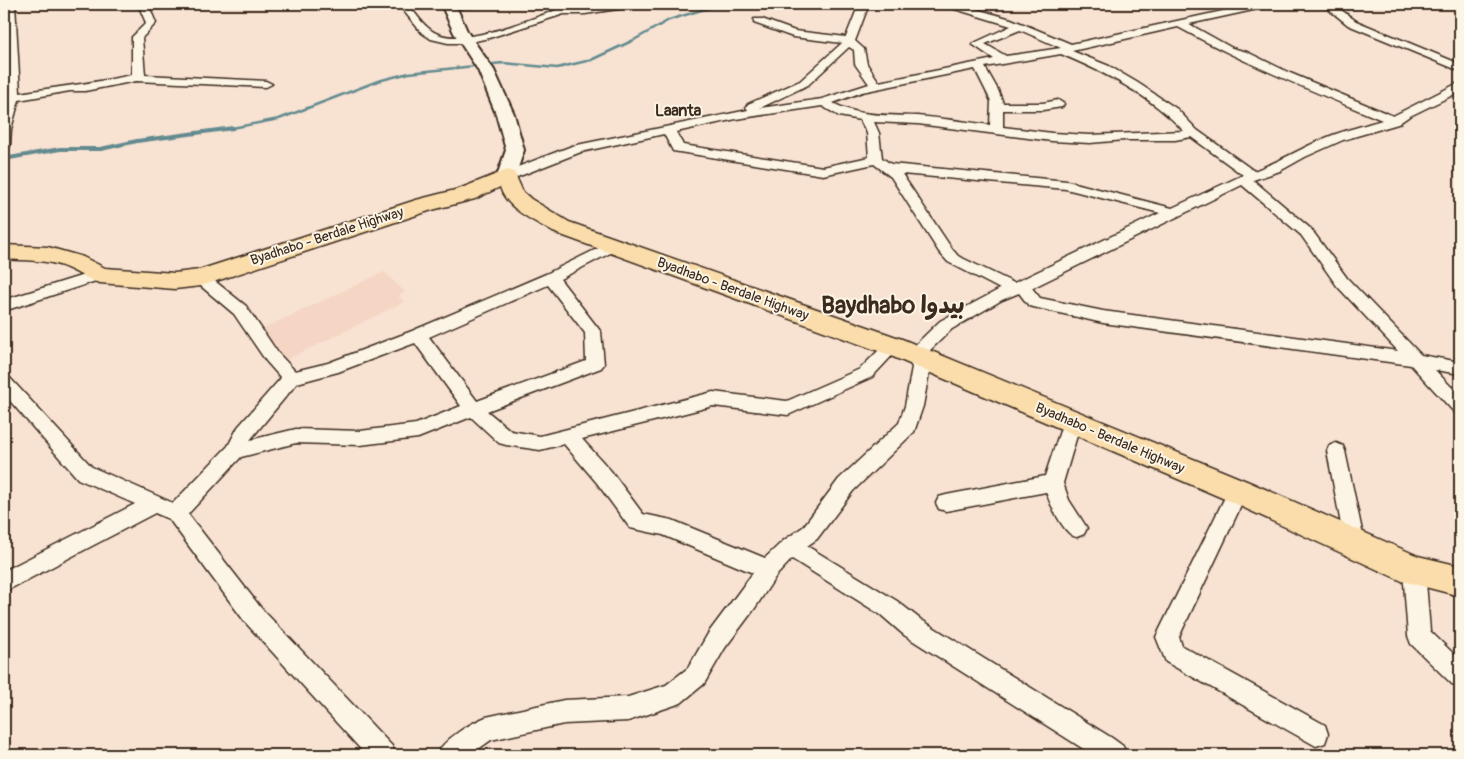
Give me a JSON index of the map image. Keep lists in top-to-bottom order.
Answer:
{
  "streets": {
    "main road": ["Byadhabo - Berdale Highway"]
  },
  "districts": ["Laanta", "Baydhabo بيدوا"]
}
